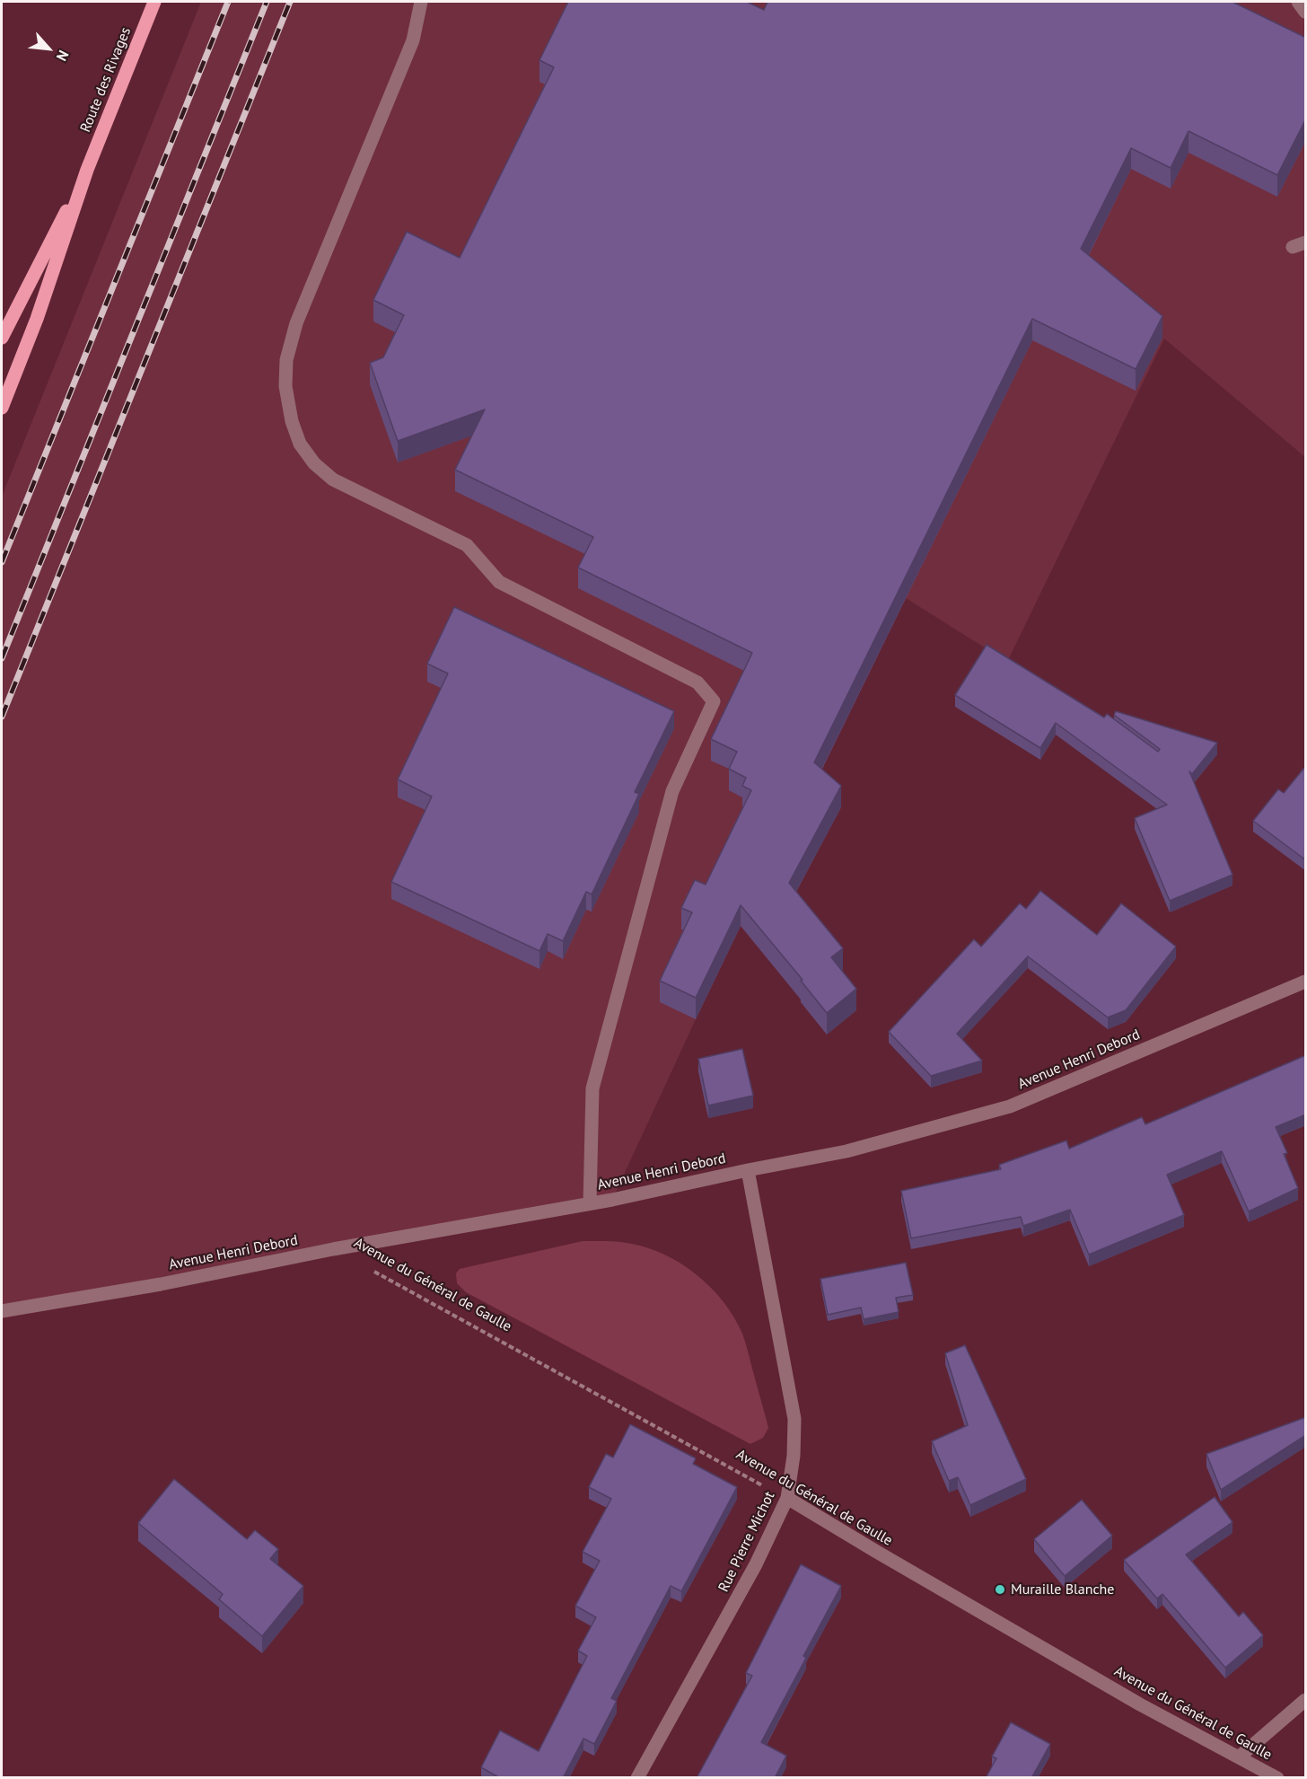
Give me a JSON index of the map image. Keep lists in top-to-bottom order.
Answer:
{
  "streets": {
    "main road": ["Route des Rivages"],
    "street": ["Avenue Henri Debord", "Avenue du Général de Gaulle", "Rue Pierre Michot"]
  },
  "crossings": [
    ["Avenue Henri Debord", "Rue Pierre Michot"],
    ["Avenue du Général de Gaulle", "Rue Pierre Michot"]
  ],
  "places": ["Muraille Blanche"],
  "north": "bottom right"
}
